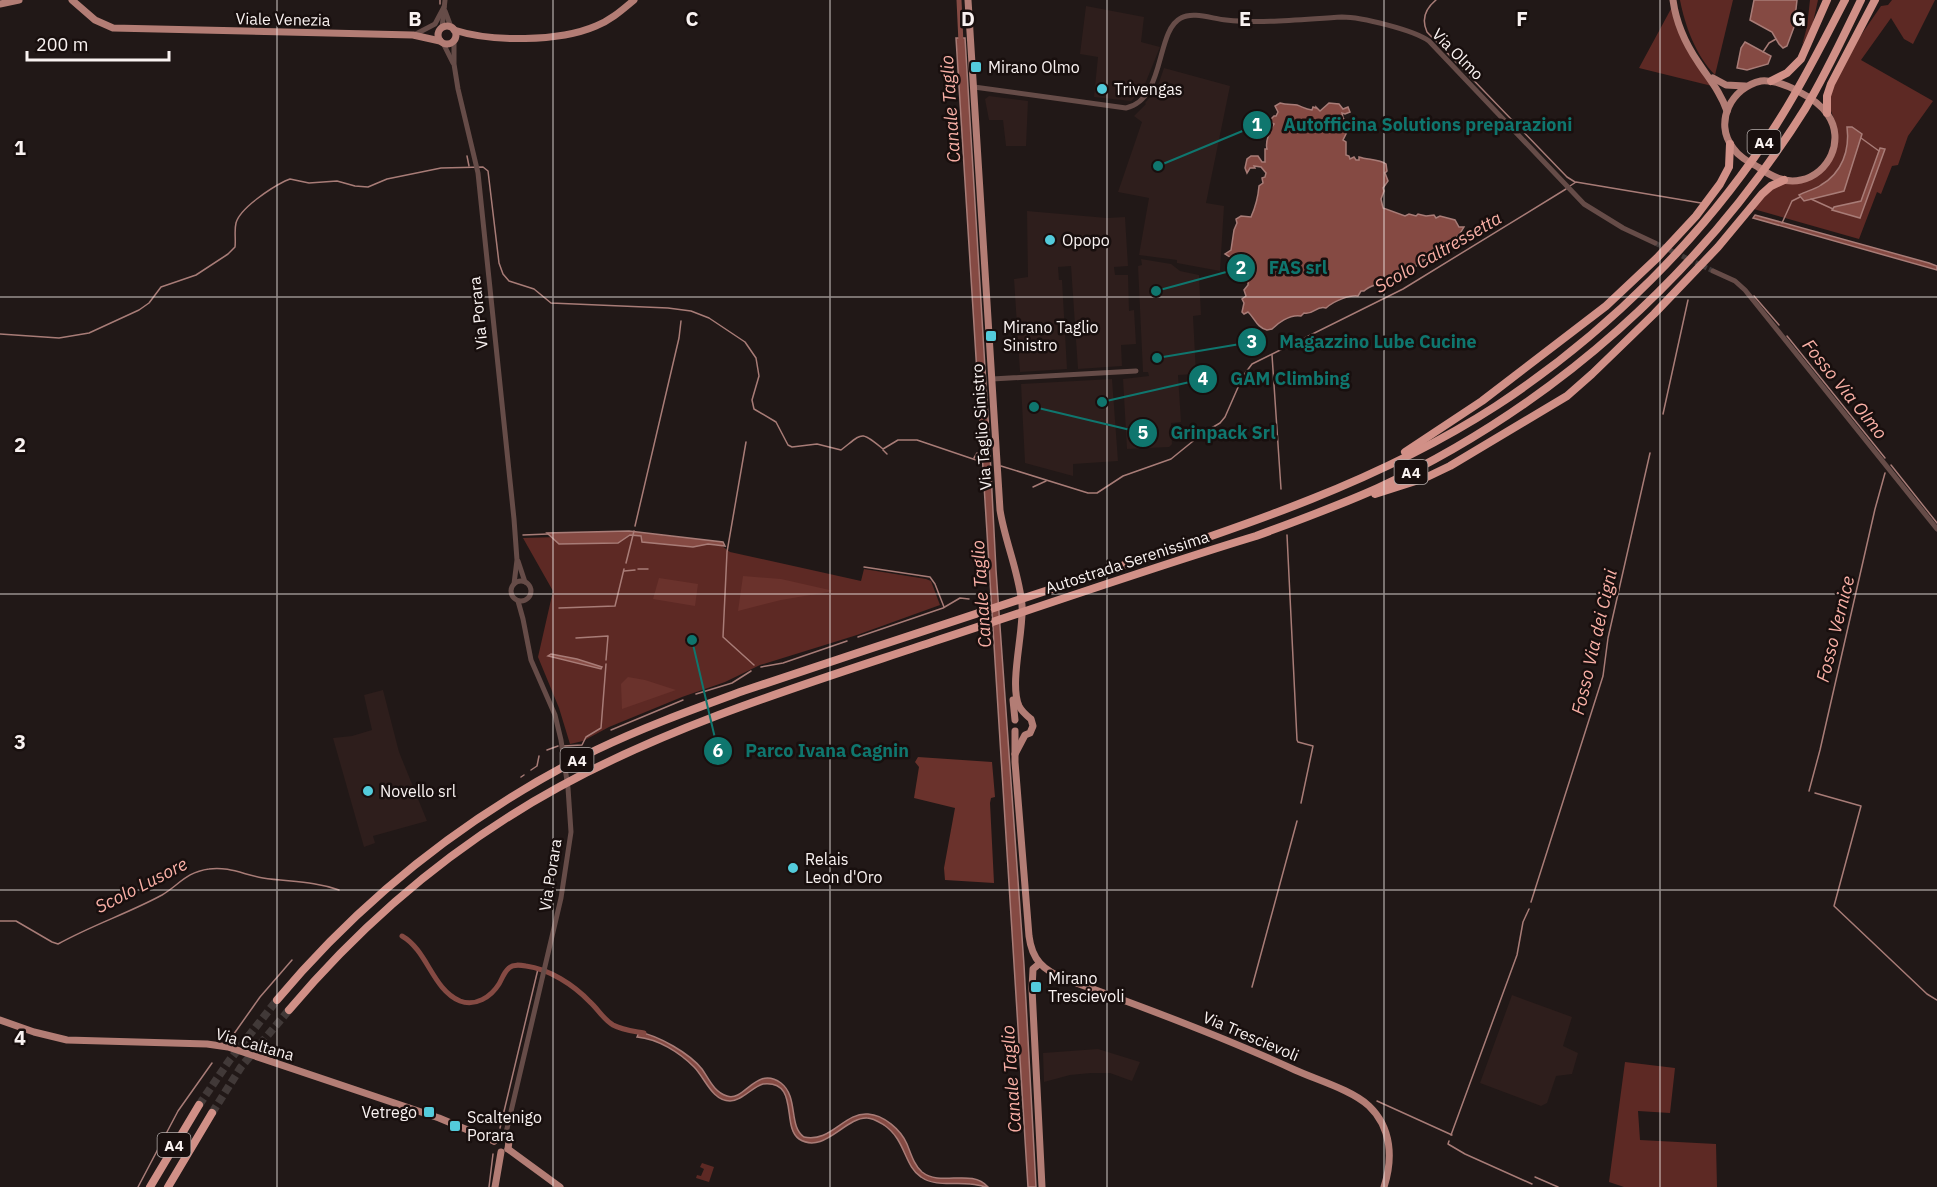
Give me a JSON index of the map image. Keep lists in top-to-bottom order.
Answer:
{
  "streets": {
    "highway": ["A4", "Autostrada Serenissima"],
    "main road": [
      "Viale Venezia",
      "Via Taglio Sinistro",
      "Via Trescievoli",
      "Via Caltana"
    ],
    "street": ["Via Olmo", "Via Porara"]
  },
  "crossings": [
    ["Viale Venezia", "Via Porara"],
    ["Via Olmo", "Via Taglio Sinistro"],
    ["Via Porara", "Via Caltana"]
  ],
  "water": [
    "Canale Taglio",
    "Scolo Caltressetta",
    "Fosso Via Olmo",
    "Fosso Vernice",
    "Fosso Via dei Cigni",
    "Scolo Lusore"
  ],
  "places": {
    "transit": [
      "Mirano Olmo",
      "Mirano Taglio Sinistro",
      "Mirano Trescievoli",
      "Vetrego",
      "Scaltenigo Porara"
    ],
    "other": [
      "Trivengas",
      "Autofficina Solutions preparazioni",
      "Opopo",
      "FAS srl",
      "Magazzino Lube Cucine",
      "GAM Climbing",
      "Grinpack Srl",
      "Parco Ivana Cagnin",
      "Novello srl",
      "Relais Leon d'Oro"
    ]
  },
  "scale_bar": "200 m",
  "grid": {
    "columns": [
      "B",
      "C",
      "D",
      "E",
      "F",
      "G"
    ],
    "rows": [
      "1",
      "2",
      "3",
      "4"
    ]
  }
}
